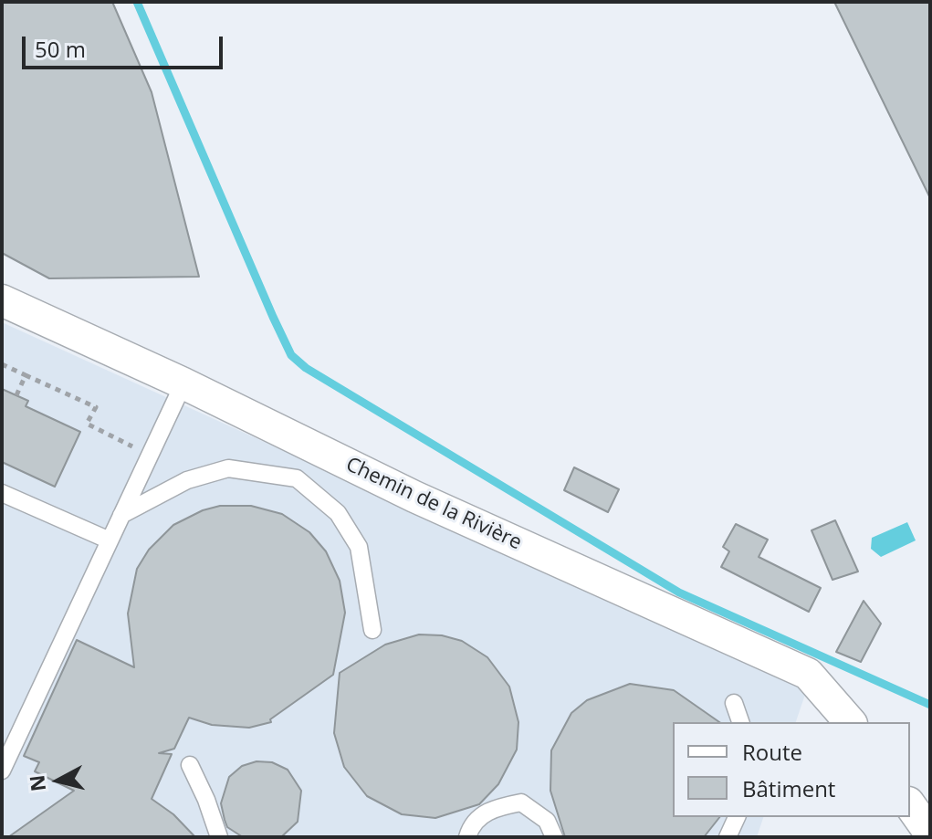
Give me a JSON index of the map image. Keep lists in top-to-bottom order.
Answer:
{
  "streets": {
    "street": ["Chemin de la Rivière"]
  },
  "legend": ["Route", "Bâtiment"],
  "scale_bar": "50 m",
  "north": "left"
}
